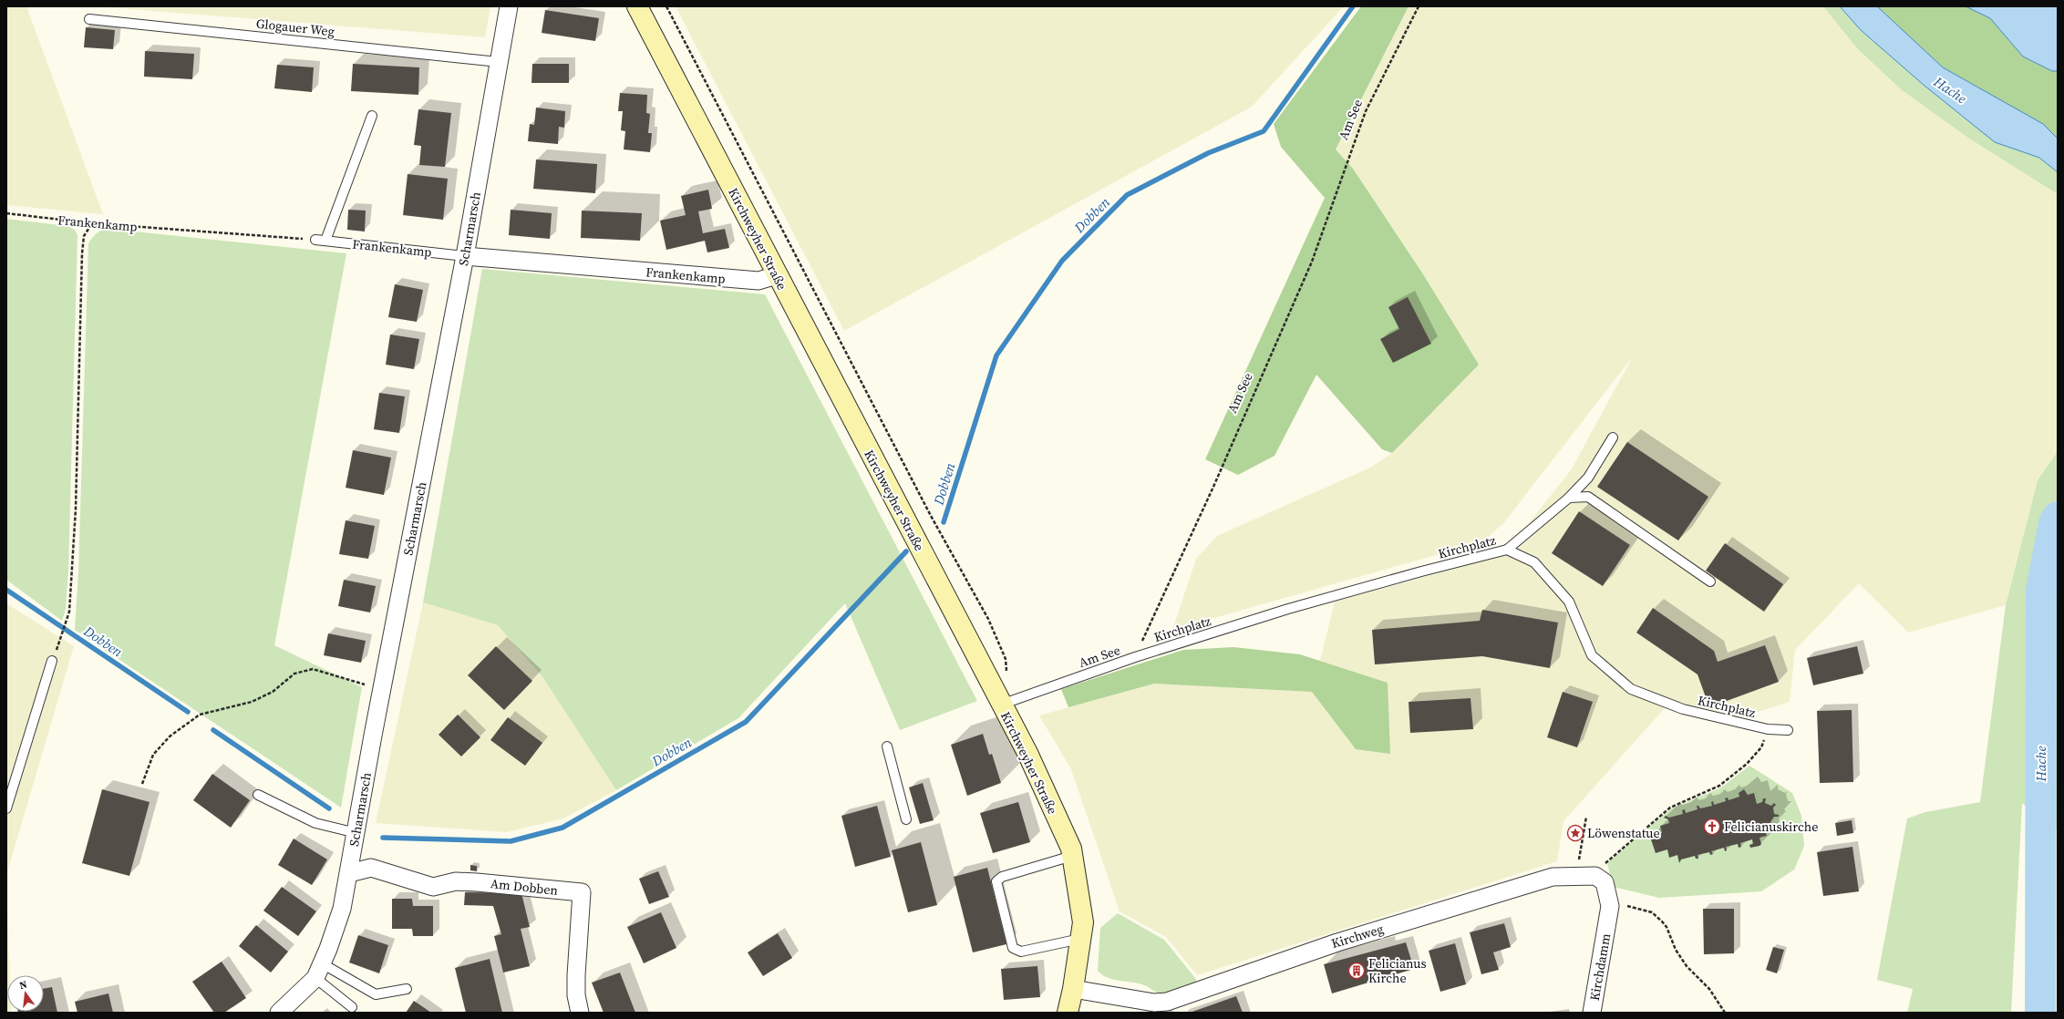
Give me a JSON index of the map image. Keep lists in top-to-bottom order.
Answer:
{
  "streets": {
    "main road": ["Kirchweyher Straße"],
    "street": [
      "Frankenkamp",
      "Scharmarsch",
      "Am Dobben",
      "Kirchweg",
      "Kirchdamm"
    ],
    "lane": ["Glogauer Weg", "Am See", "Kirchplatz"]
  },
  "crossings": [
    ["Glogauer Weg", "Scharmarsch"],
    ["Am See", "Kirchweyher Straße"],
    ["Am See", "Kirchplatz"],
    ["Frankenkamp", "Scharmarsch"],
    ["Frankenkamp", "Kirchweyher Straße"],
    ["Scharmarsch", "Am Dobben"],
    ["Kirchweyher Straße", "Kirchweg"]
  ],
  "water": ["Hache", "Dobben"],
  "places": {
    "church": ["Felicianuskirche"],
    "place": ["Löwenstatue"],
    "building": ["Felicianus Kirche"]
  },
  "north": "top"
}
